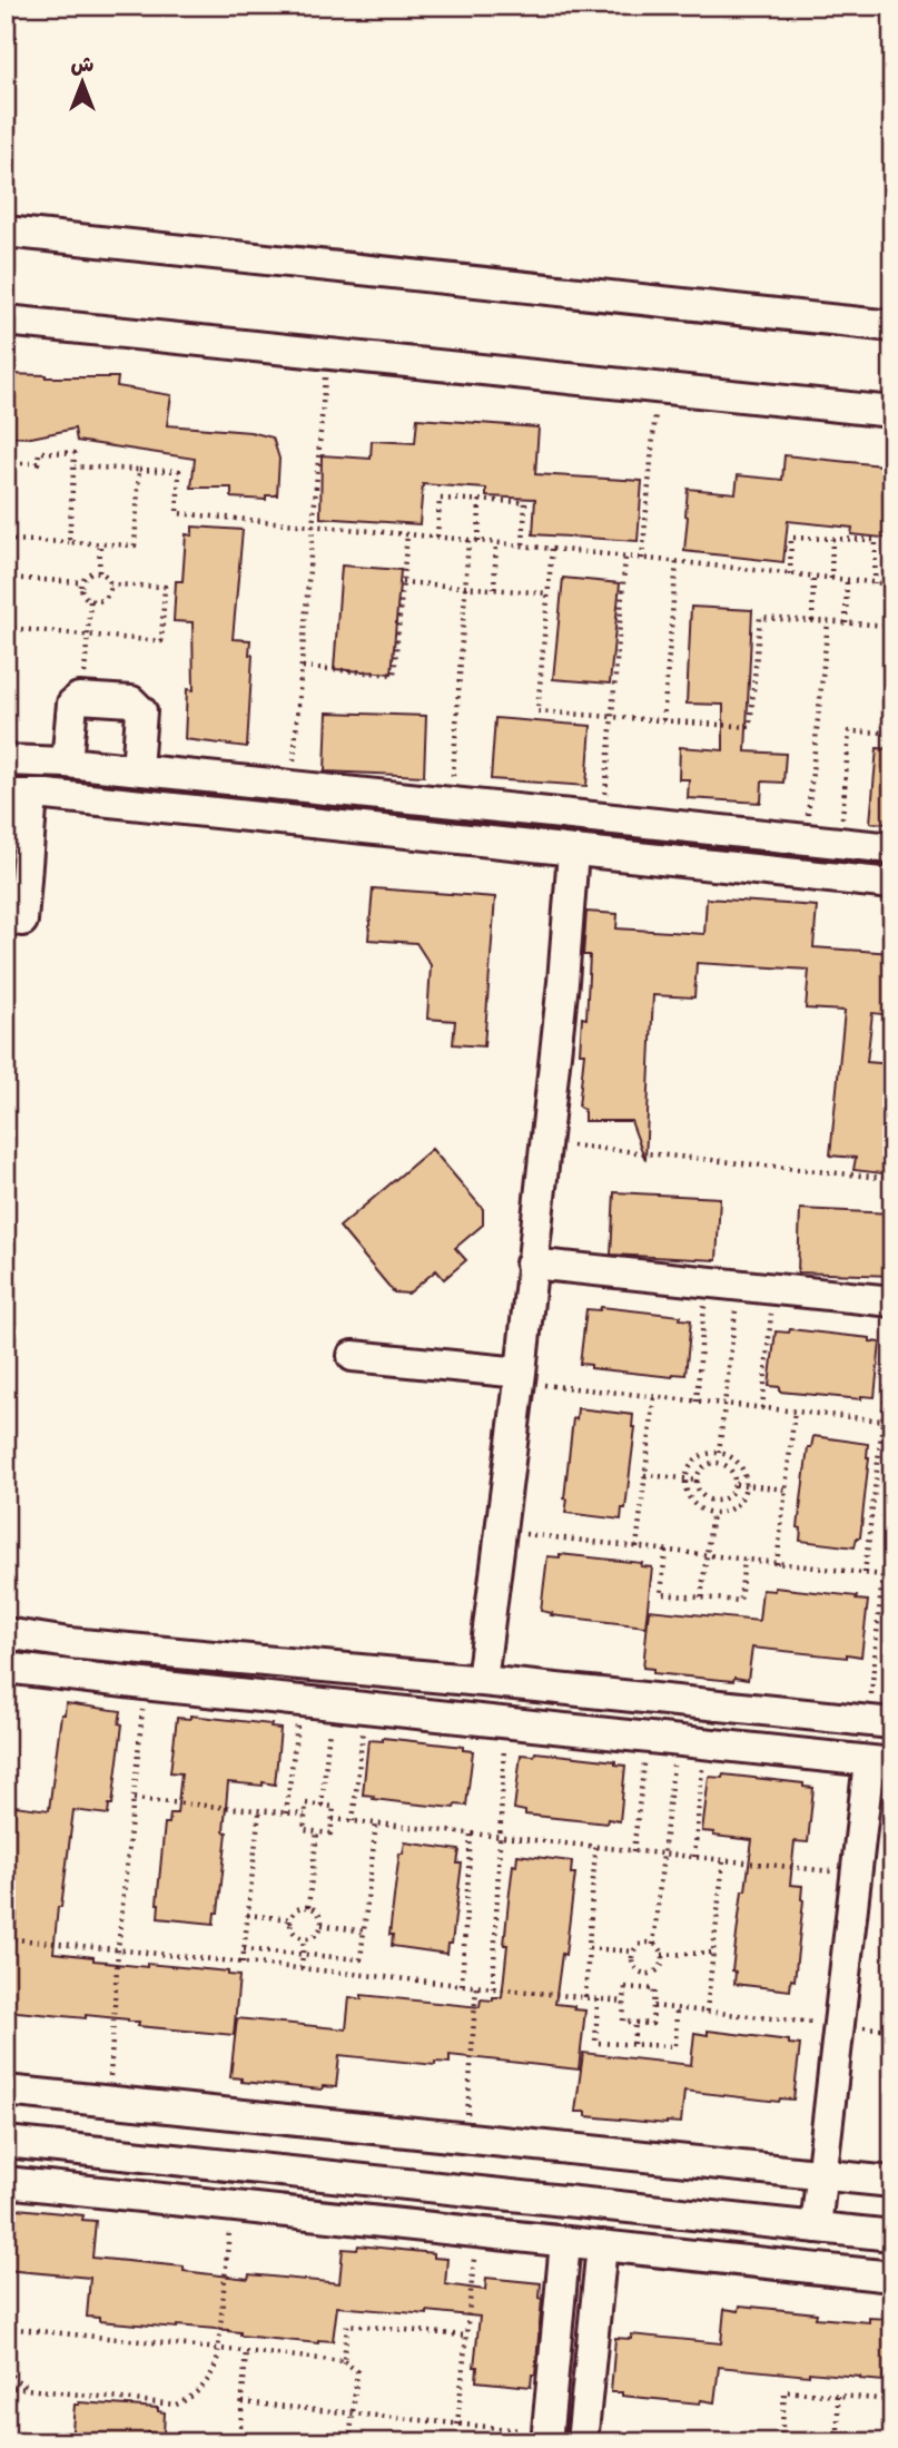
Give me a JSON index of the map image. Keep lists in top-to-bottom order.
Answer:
{
  "north": "top"
}
